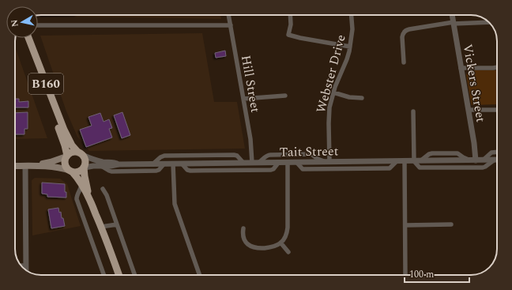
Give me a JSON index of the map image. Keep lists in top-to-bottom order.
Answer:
{
  "streets": {
    "main road": ["B160"],
    "street": [
      "Webster Drive",
      "Vickers Street",
      "Hill Street",
      "Tait Street"
    ]
  },
  "crossings": [
    ["Webster Drive", "Tait Street"],
    ["Vickers Street", "Tait Street"],
    ["B160", "Tait Street"],
    ["Hill Street", "Tait Street"]
  ],
  "scale_bar": "100 m",
  "north": "left"
}
